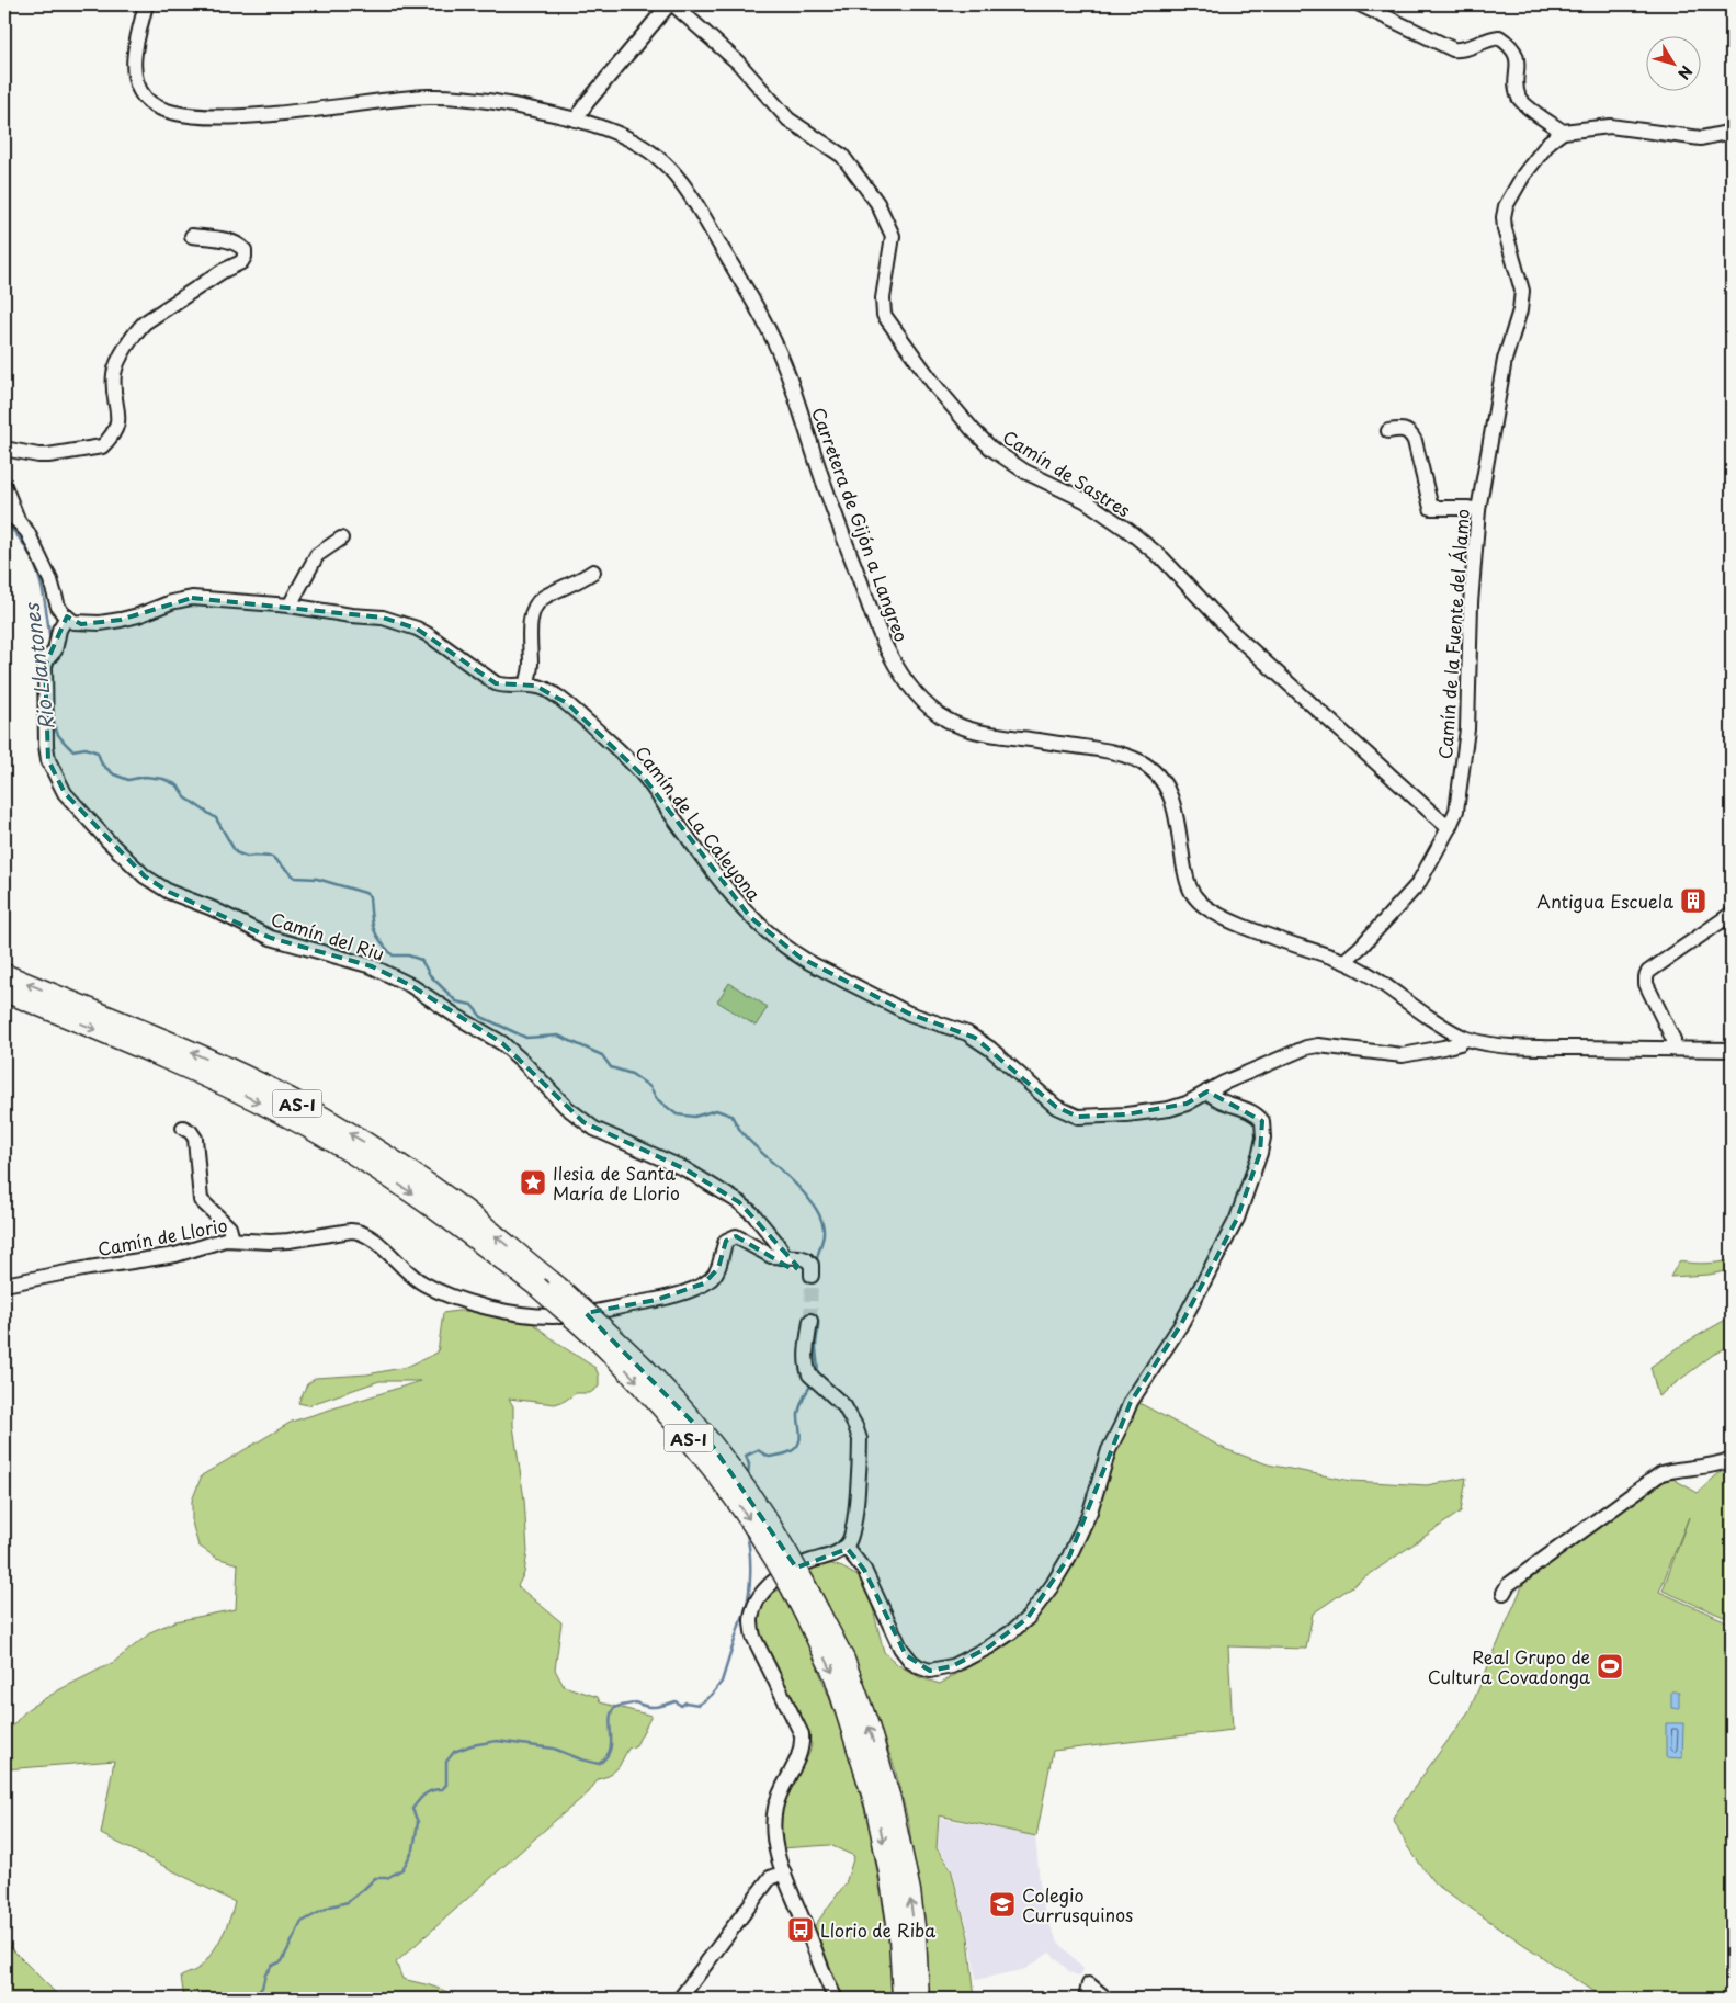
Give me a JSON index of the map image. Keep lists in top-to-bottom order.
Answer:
{
  "streets": {
    "highway": ["AS-I"],
    "street": [
      "Camín de Sastres",
      "Carretera de Gijón a Langreo",
      "Camín de la Fuente del Álamo",
      "Camín de La Caleyona",
      "Camín del Riu",
      "Camín de Llorio"
    ]
  },
  "crossings": [
    ["Camín de Sastres", "Camín de la Fuente del Álamo"],
    ["Carretera de Gijón a Langreo", "Camín de la Fuente del Álamo"],
    ["Carretera de Gijón a Langreo", "Camín de La Caleyona"],
    ["Camín de La Caleyona", "Camín del Riu"],
    ["Camín del Riu", "Camín de Llorio"]
  ],
  "water": ["Rio Llantones"],
  "places": {
    "building": ["Antigua Escuela"],
    "place": ["Ilesia de Santa María de Llorio"],
    "sports": ["Real Grupo de Cultura Covadonga"],
    "school or university": ["Colegio Currusquinos"],
    "bus stop": ["Llorio de Riba"]
  },
  "north": "bottom right"
}
